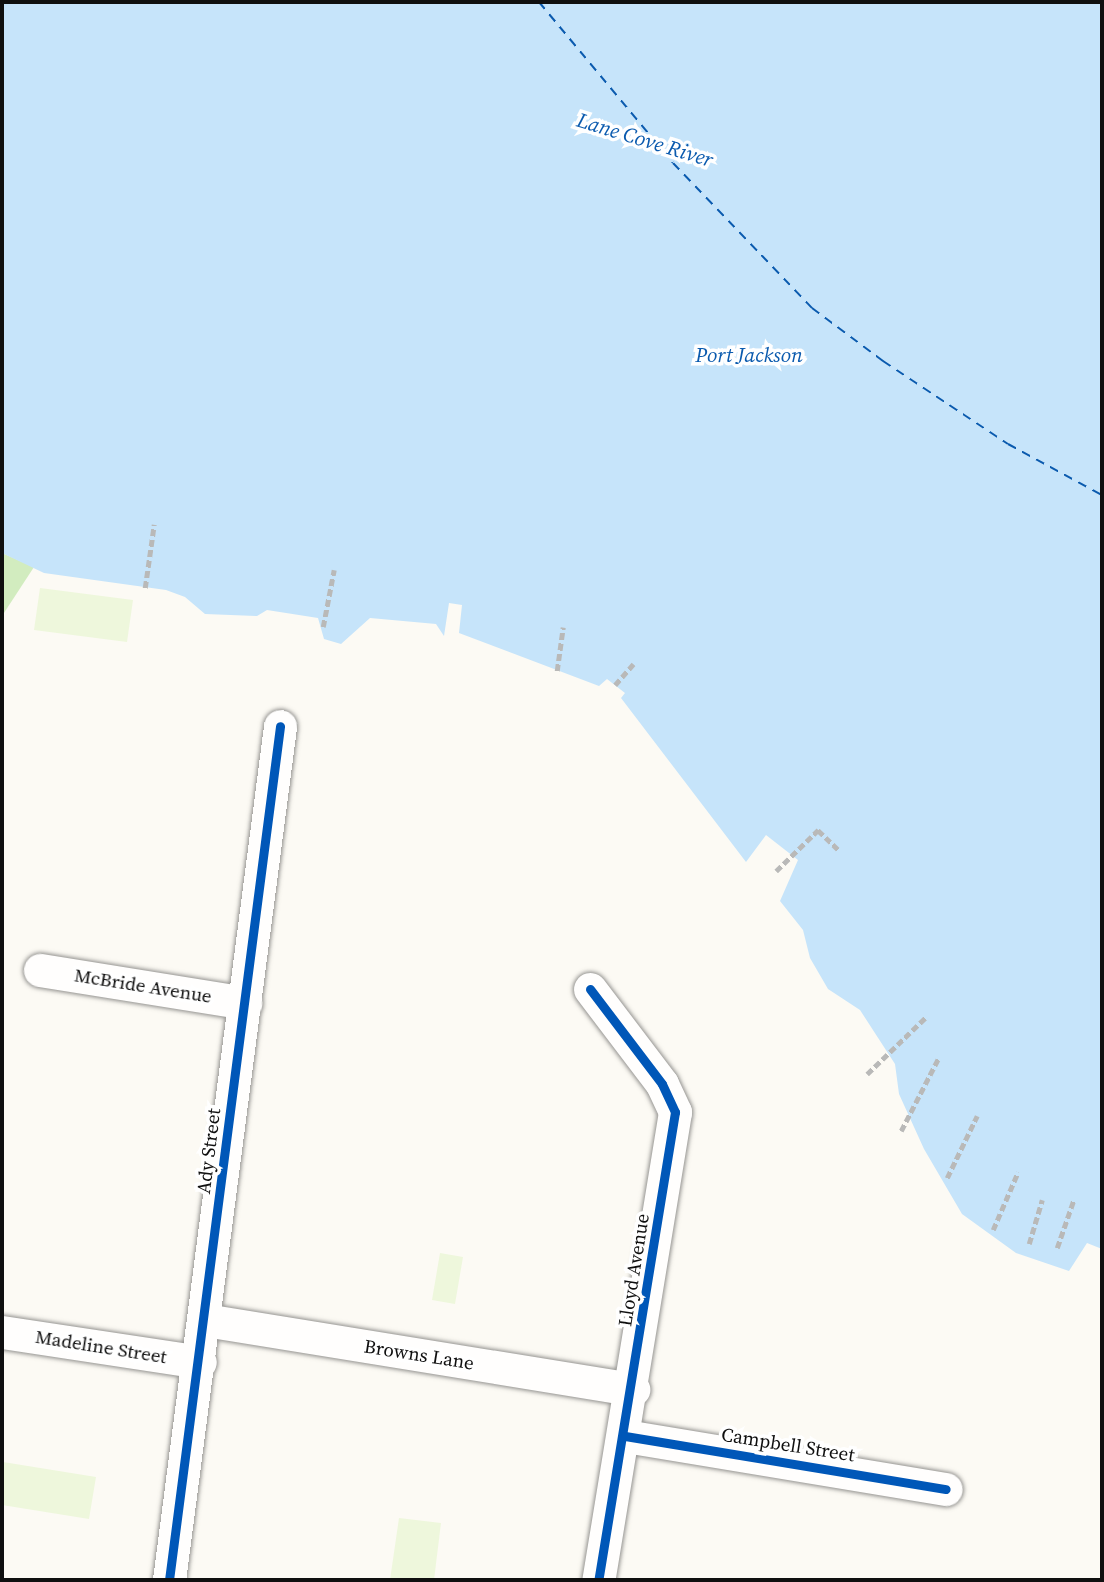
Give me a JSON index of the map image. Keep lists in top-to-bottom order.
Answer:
{
  "streets": {
    "street": [
      "McBride Avenue",
      "Ady Street",
      "Lloyd Avenue",
      "Madeline Street",
      "Browns Lane",
      "Campbell Street"
    ]
  },
  "crossings": [
    ["McBride Avenue", "Ady Street"],
    ["Ady Street", "Madeline Street"],
    ["Ady Street", "Browns Lane"],
    ["Lloyd Avenue", "Browns Lane"],
    ["Lloyd Avenue", "Campbell Street"]
  ],
  "water": ["Lane Cove River", "Port Jackson"]
}
